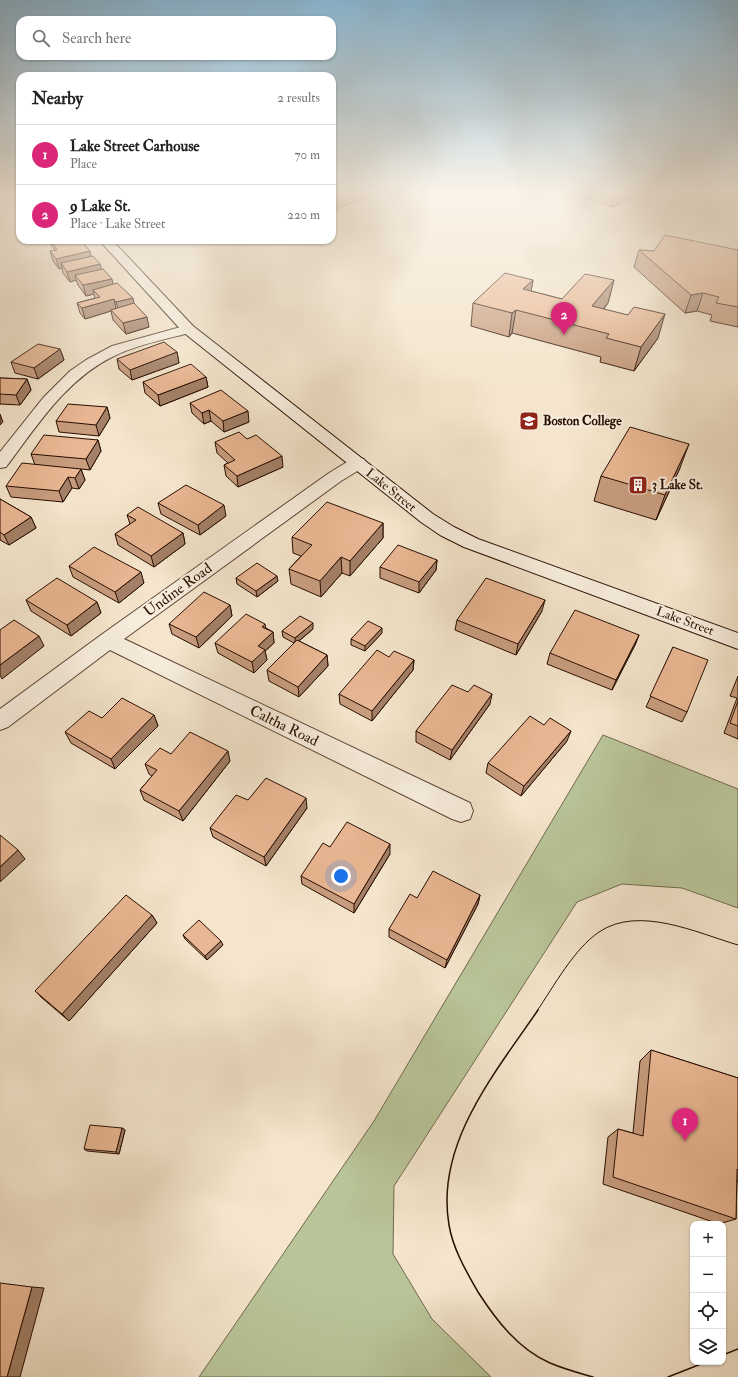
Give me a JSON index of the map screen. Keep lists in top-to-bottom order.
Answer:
{
  "streets": {
    "street": ["Lake Street", "Undine Road", "Caltha Road"]
  },
  "crossings": [
    ["Lake Street", "Undine Road"],
    ["Undine Road", "Caltha Road"]
  ],
  "places": {
    "school or university": ["Boston College"],
    "building": ["3 Lake St."]
  },
  "page": {
    "search": "Search here",
    "heading": ["Nearby", "2 results"],
    "list": [
      {
        "mark": "1",
        "name": "Lake Street Carhouse",
        "note": "Place",
        "value": "70 m"
      },
      {
        "mark": "2",
        "name": "9 Lake St.",
        "note": "Place · Lake Street",
        "value": "220 m"
      }
    ],
    "pins": ["2", "1"],
    "map_buttons": ["+", "−"]
  }
}
